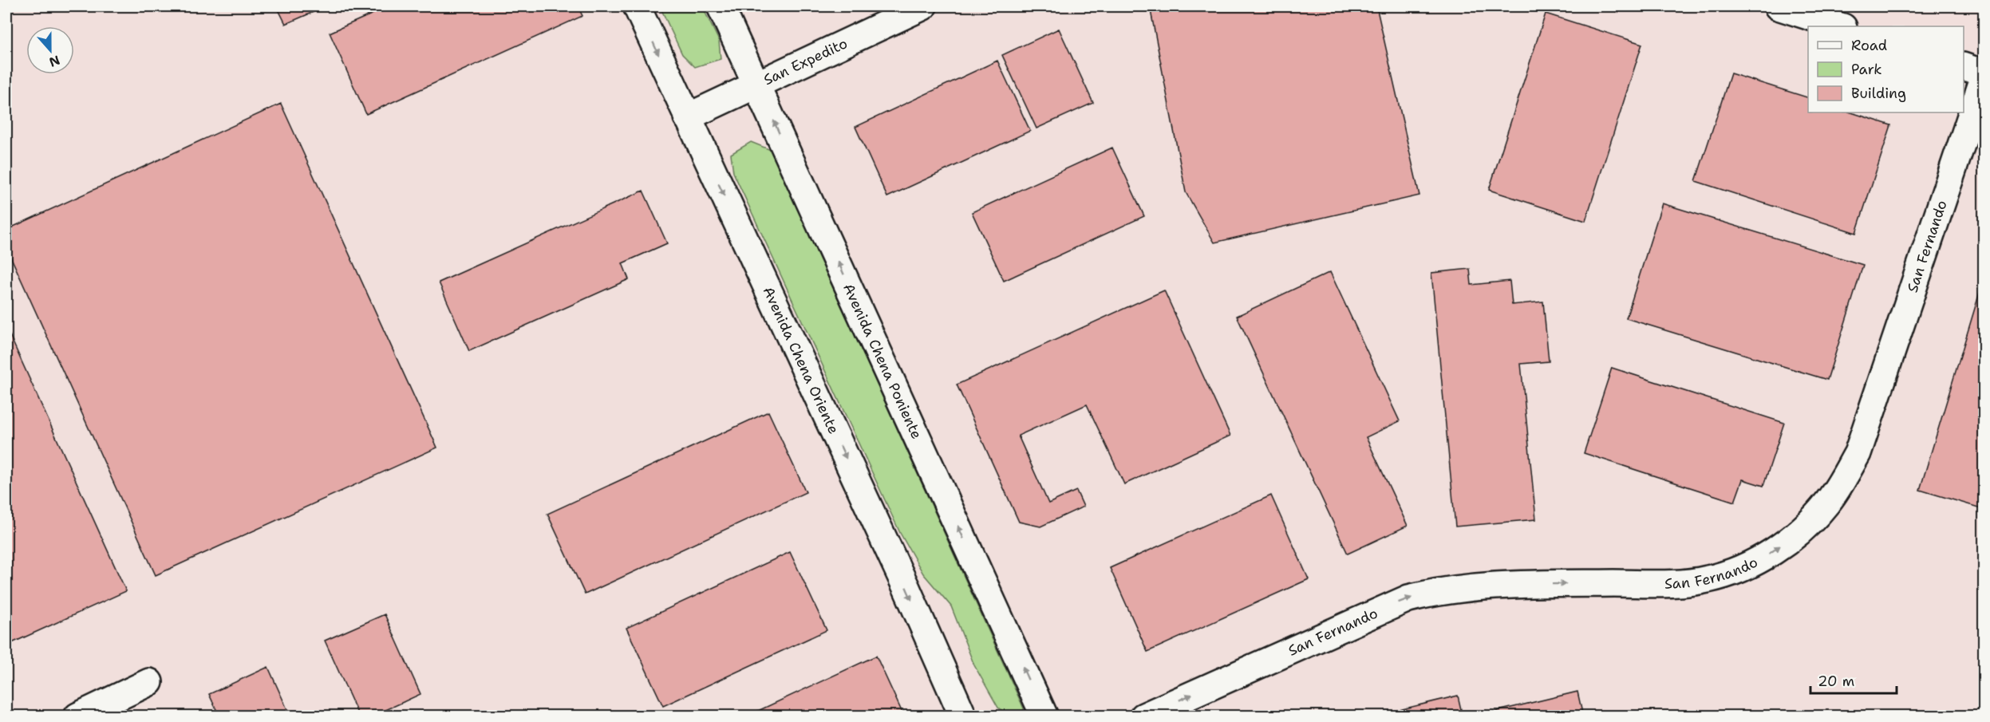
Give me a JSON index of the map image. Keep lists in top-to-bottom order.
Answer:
{
  "streets": {
    "street": [
      "San Expedito",
      "San Fernando",
      "Avenida Chena Oriente",
      "Avenida Chena Poniente"
    ]
  },
  "crossings": [
    ["San Expedito", "Avenida Chena Oriente"],
    ["San Expedito", "Avenida Chena Poniente"]
  ],
  "one_way": ["San Fernando", "Avenida Chena Oriente", "Avenida Chena Poniente"],
  "legend": ["Road", "Park", "Building"],
  "scale_bar": "20 m",
  "north": "bottom"
}
